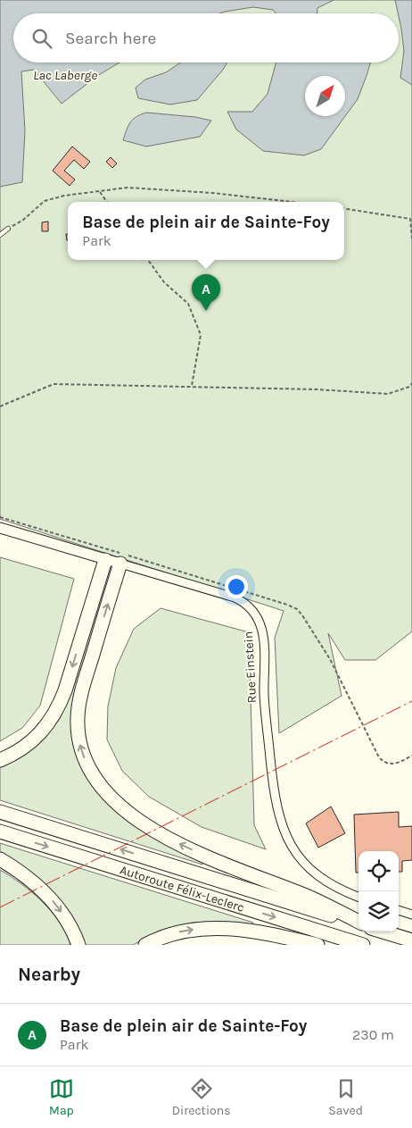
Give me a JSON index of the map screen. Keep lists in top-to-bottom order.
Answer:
{
  "streets": {
    "highway": ["Autoroute Félix-Leclerc"],
    "street": ["Rue Einstein"]
  },
  "water": ["Lac Laberge"],
  "north": "top right",
  "page": {
    "search": "Search here",
    "popup": ["Base de plein air de Sainte-Foy", "Park"],
    "pins": "A",
    "heading": "Nearby",
    "list": [
      {
        "mark": "A",
        "name": "Base de plein air de Sainte-Foy",
        "note": "Park",
        "value": "230 m"
      }
    ],
    "nav": ["Map", "Directions", "Saved"]
  }
}
